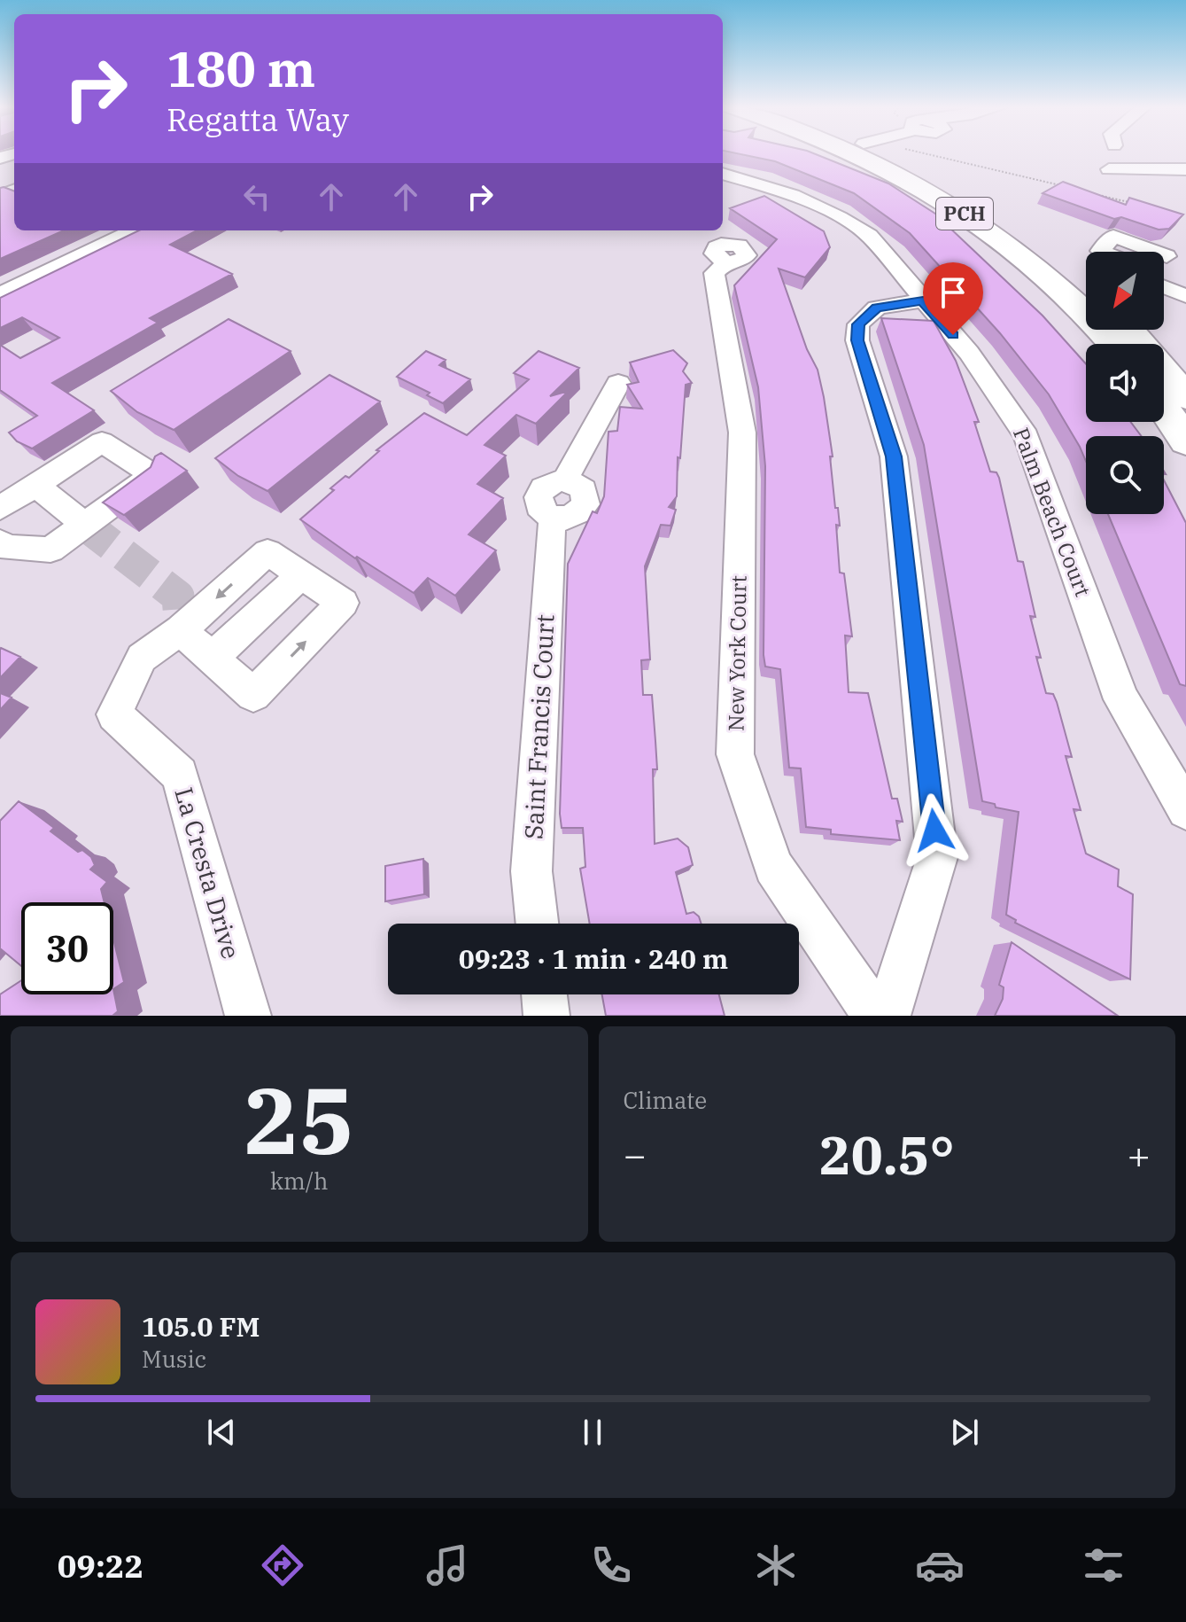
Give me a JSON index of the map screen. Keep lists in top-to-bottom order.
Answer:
{
  "streets": {
    "highway": ["PCH"],
    "street": [
      "Palm Beach Court",
      "New York Court",
      "Saint Francis Court",
      "La Cresta Drive"
    ]
  },
  "north": "bottom left",
  "page": {
    "turn": ["180 m", "Regatta Way"],
    "limit": "30",
    "trip": "09:23 · 1 min · 240 m",
    "tile": [
      ["25", "km/h"],
      "Climate"
    ],
    "heat": ["−", "20.5°", "+"],
    "song": ["105.0 FM", "Music"],
    "tabs": "09:22"
  }
}
